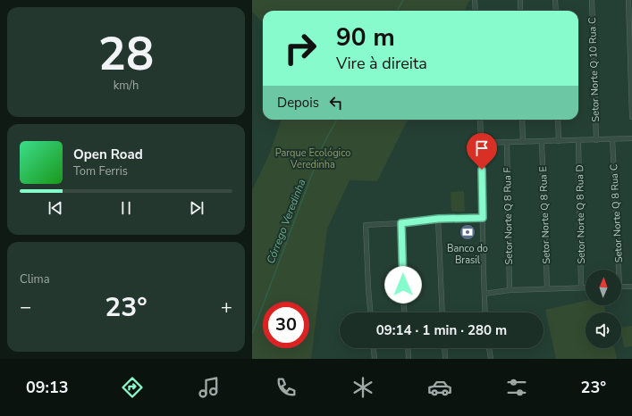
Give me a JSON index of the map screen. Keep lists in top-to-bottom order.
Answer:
{
  "streets": {
    "street": [
      "Setor Norte Q 10 Rua C",
      "Setor Norte Q 8 Rua C",
      "Setor Norte Q 8 Rua D",
      "Setor Norte Q 8 Rua E",
      "Setor Norte Q 8 Rua F"
    ]
  },
  "water": ["Córrego Veredinha"],
  "parks": ["Parque Ecológico Veredinha"],
  "places": {
    "bank": ["Banco do Brasil"]
  },
  "north": "top",
  "page": {
    "tile": [
      ["28", "km/h"],
      "Clima"
    ],
    "turn": ["90 m", "Vire à direita"],
    "then": "Depois",
    "song": ["Open Road", "Tom Ferris"],
    "heat": ["−", "23°", "+"],
    "limit": "30",
    "trip": "09:14 · 1 min · 280 m",
    "tabs": ["09:13", "23°"]
  }
}
